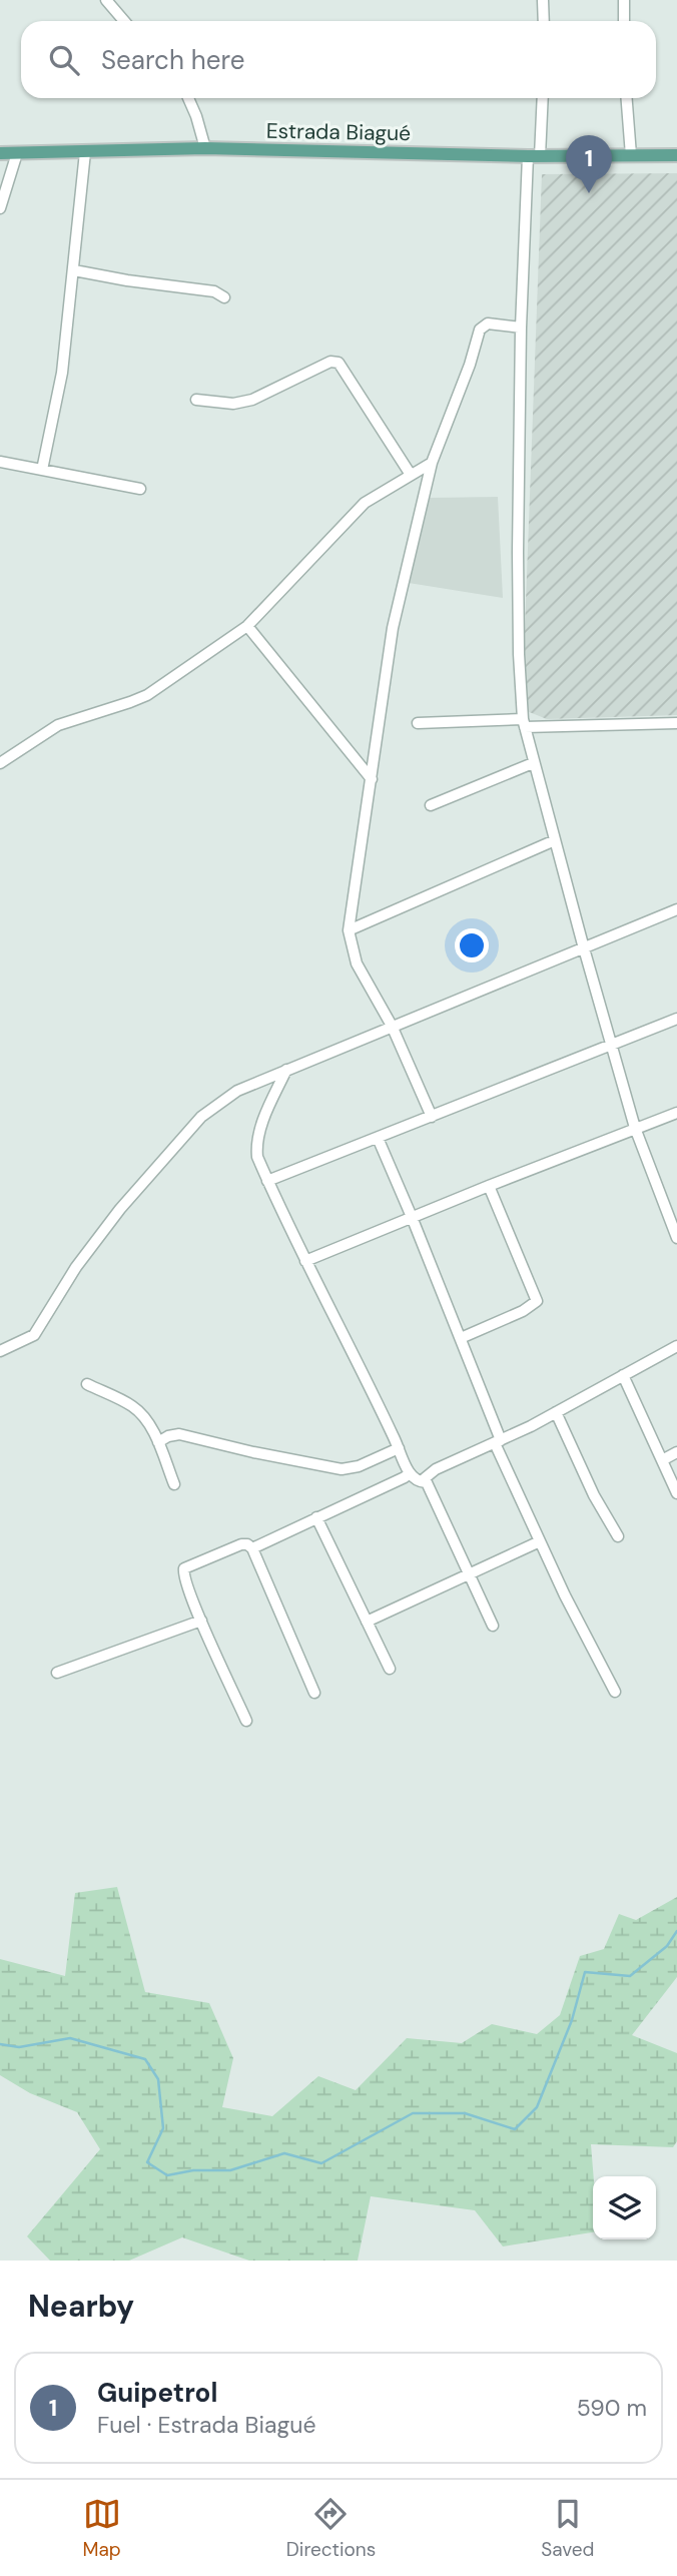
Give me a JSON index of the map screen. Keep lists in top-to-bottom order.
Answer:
{
  "streets": {
    "main road": ["Estrada Biagué"]
  },
  "page": {
    "search": "Search here",
    "pins": "1",
    "heading": "Nearby",
    "list": [
      {
        "mark": "1",
        "name": "Guipetrol",
        "note": "Fuel · Estrada Biagué",
        "value": "590 m"
      }
    ],
    "nav": ["Map", "Directions", "Saved"]
  }
}
